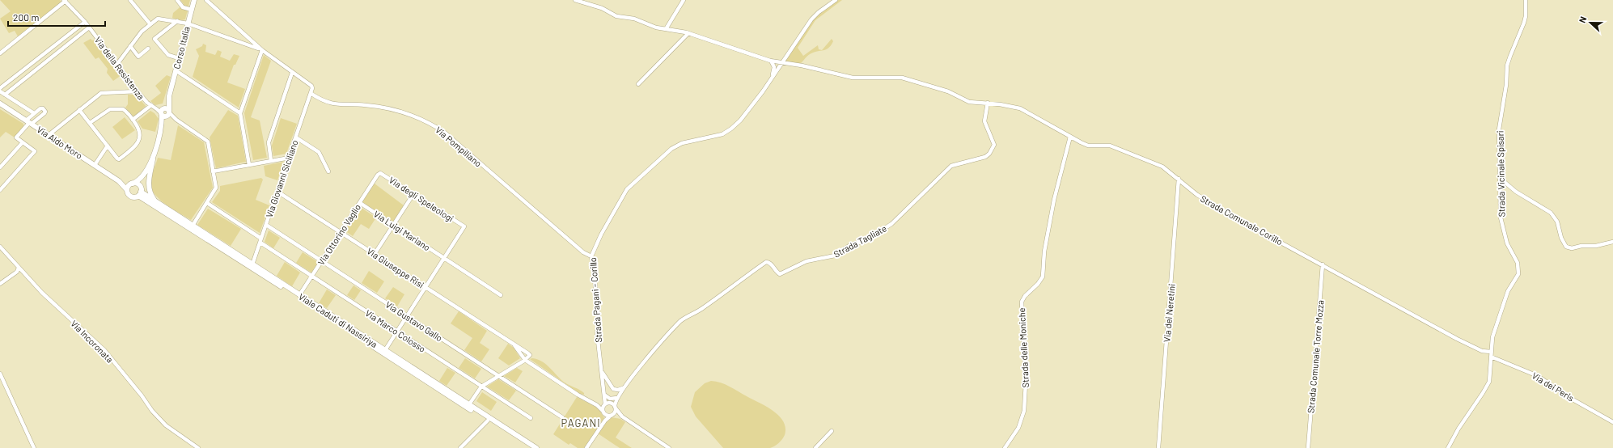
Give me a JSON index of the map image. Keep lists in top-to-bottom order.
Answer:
{
  "streets": {
    "main road": ["Corso Italia", "Via Aldo Moro", "Viale Caduti di Nassiriya"],
    "street": [
      "Via della Resistenza",
      "Via Pompiliano",
      "Strada Vicinale Spisari",
      "Via Giovanni Siciliano",
      "Via degli Speleologi",
      "Strada Comunale Corillo",
      "Via Luigi Mariano",
      "Via Ottorino Vaglio",
      "Strada Tagliate",
      "Via Giuseppe Risi",
      "Strada Pagani - Corillo",
      "Via dei Neretini",
      "Via Gustavo Gallo",
      "Via Marco Colosso",
      "Via Incoronata",
      "Strada delle Moniche",
      "Strada Comunale Torre Mozza",
      "Via dei Peris"
    ]
  },
  "crossings": [
    ["Corso Italia", "Via della Resistenza"],
    ["Corso Italia", "Via Aldo Moro"],
    ["Corso Italia", "Viale Caduti di Nassiriya"],
    ["Via della Resistenza", "Viale Caduti di Nassiriya"],
    ["Via della Resistenza", "Via Marco Colosso"],
    ["Via Aldo Moro", "Viale Caduti di Nassiriya"],
    ["Via Pompiliano", "Via Giovanni Siciliano"],
    ["Via Pompiliano", "Strada Pagani - Corillo"],
    ["Strada Vicinale Spisari", "Strada Comunale Corillo"],
    ["Strada Vicinale Spisari", "Via dei Peris"],
    ["Via Giovanni Siciliano", "Via Giuseppe Risi"],
    ["Via Giovanni Siciliano", "Viale Caduti di Nassiriya"],
    ["Via Giovanni Siciliano", "Via Gustavo Gallo"],
    ["Via Giovanni Siciliano", "Via Marco Colosso"],
    ["Via degli Speleologi", "Via Luigi Mariano"],
    ["Via degli Speleologi", "Via Ottorino Vaglio"],
    ["Strada Comunale Corillo", "Strada Tagliate"],
    ["Strada Comunale Corillo", "Strada Pagani - Corillo"],
    ["Strada Comunale Corillo", "Via dei Neretini"],
    ["Strada Comunale Corillo", "Strada delle Moniche"],
    ["Strada Comunale Corillo", "Strada Comunale Torre Mozza"],
    ["Via Luigi Mariano", "Via Ottorino Vaglio"],
    ["Via Ottorino Vaglio", "Via Giuseppe Risi"],
    ["Via Ottorino Vaglio", "Viale Caduti di Nassiriya"],
    ["Via Ottorino Vaglio", "Via Gustavo Gallo"],
    ["Via Ottorino Vaglio", "Via Marco Colosso"],
    ["Strada Tagliate", "Via Giuseppe Risi"],
    ["Strada Tagliate", "Strada Pagani - Corillo"],
    ["Via Giuseppe Risi", "Strada Pagani - Corillo"]
  ],
  "districts": ["PAGANI"],
  "scale_bar": "200 m",
  "north": "left"
}
